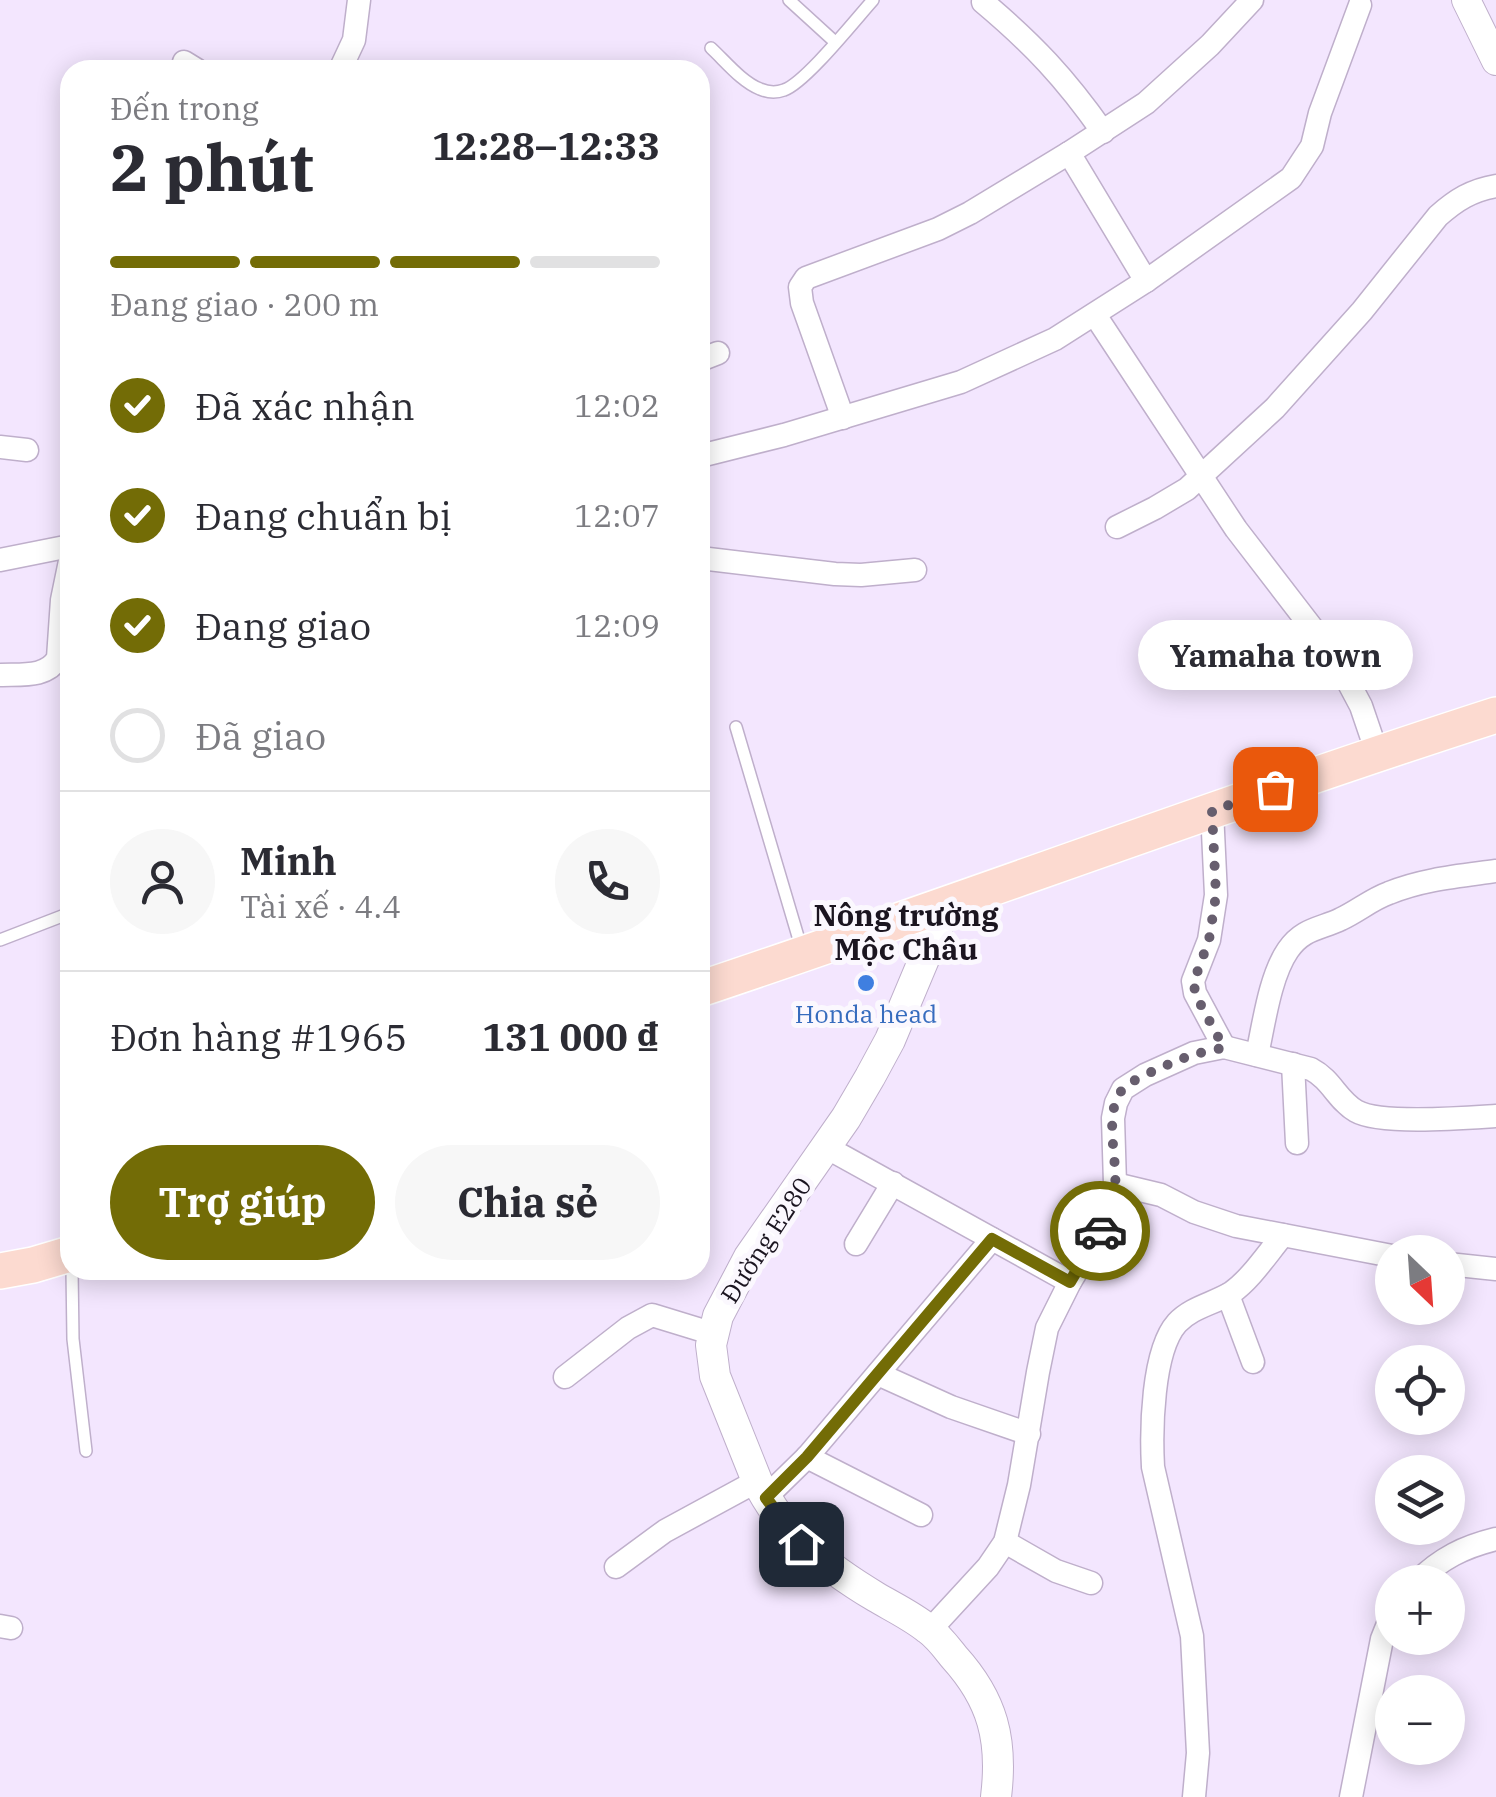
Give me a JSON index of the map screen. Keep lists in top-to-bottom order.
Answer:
{
  "streets": {
    "main road": ["Đường E280"]
  },
  "districts": ["Nông trường Mộc Châu"],
  "places": ["Yamaha town", "Honda head"],
  "north": "bottom right",
  "page": {
    "heading": ["2 phút", "Đến trong", "12:28–12:33"],
    "panel": [
      "Minh",
      "Tài xế · 4.4",
      "Đơn hàng #1965",
      "131 000 ₫"
    ],
    "bar": "Đang giao · 200 m",
    "list": [
      ["Đã xác nhận", "12:02"],
      ["Đang chuẩn bị", "12:07"],
      ["Đang giao", "12:09"],
      "Đã giao"
    ],
    "bubble": "Yamaha town",
    "buttons": ["Trợ giúp", "Chia sẻ"],
    "map_buttons": ["+", "−"]
  }
}
